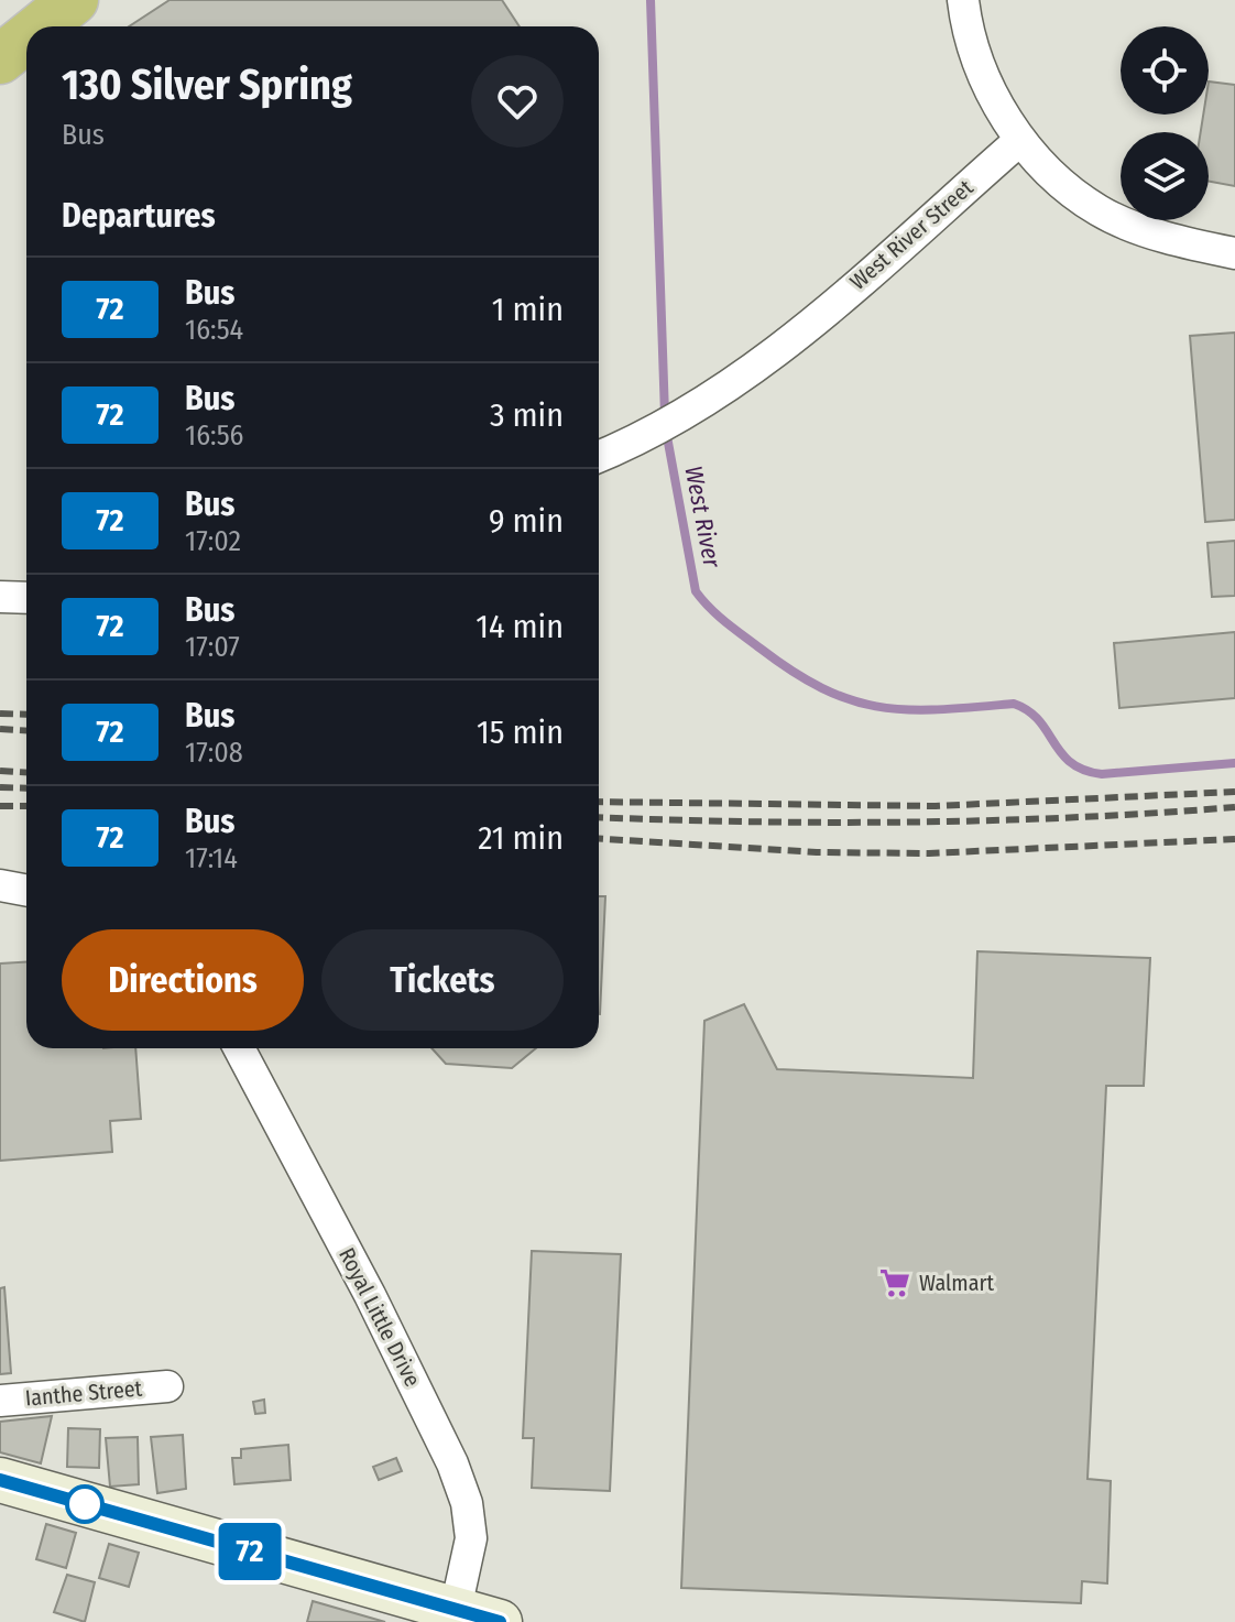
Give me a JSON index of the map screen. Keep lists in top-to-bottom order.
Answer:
{
  "streets": {
    "street": ["West River Street", "Royal Little Drive", "Ianthe Street"]
  },
  "water": ["West River"],
  "places": {
    "supermarket": ["Walmart"]
  },
  "lines": ["bus line 72"],
  "page": {
    "on_map": "72",
    "heading": [
      ["130 Silver Spring", "Bus"],
      "Departures"
    ],
    "list": [
      {
        "mark": "72",
        "name": "Bus",
        "note": "16:54",
        "value": "1 min"
      },
      {
        "mark": "72",
        "name": "Bus",
        "note": "16:56",
        "value": "3 min"
      },
      {
        "mark": "72",
        "name": "Bus",
        "note": "17:02",
        "value": "9 min"
      },
      {
        "mark": "72",
        "name": "Bus",
        "note": "17:07",
        "value": "14 min"
      },
      {
        "mark": "72",
        "name": "Bus",
        "note": "17:08",
        "value": "15 min"
      },
      {
        "mark": "72",
        "name": "Bus",
        "note": "17:14",
        "value": "21 min"
      }
    ],
    "buttons": ["Directions", "Tickets"]
  }
}
